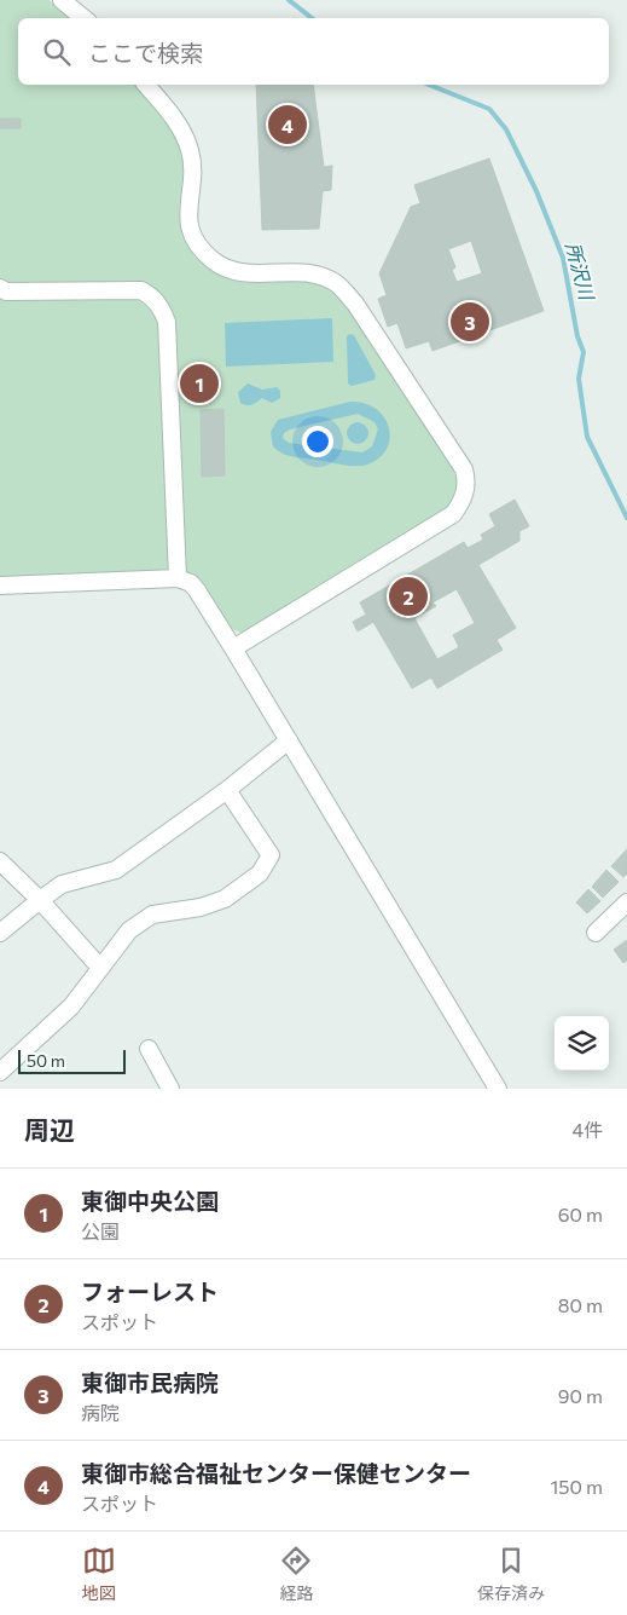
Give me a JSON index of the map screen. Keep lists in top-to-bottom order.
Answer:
{
  "water": ["所沢川"],
  "scale_bar": "50 m",
  "page": {
    "search": "ここで検索",
    "pins": [
      "4",
      "3",
      "1",
      "2"
    ],
    "scale": "50 m",
    "heading": ["周辺", "4件"],
    "list": [
      {
        "mark": "1",
        "name": "東御中央公園",
        "note": "公園",
        "value": "60 m"
      },
      {
        "mark": "2",
        "name": "フォーレスト",
        "note": "スポット",
        "value": "80 m"
      },
      {
        "mark": "3",
        "name": "東御市民病院",
        "note": "病院",
        "value": "90 m"
      },
      {
        "mark": "4",
        "name": "東御市総合福祉センター保健センター",
        "note": "スポット",
        "value": "150 m"
      }
    ],
    "nav": ["地図", "経路", "保存済み"]
  }
}
